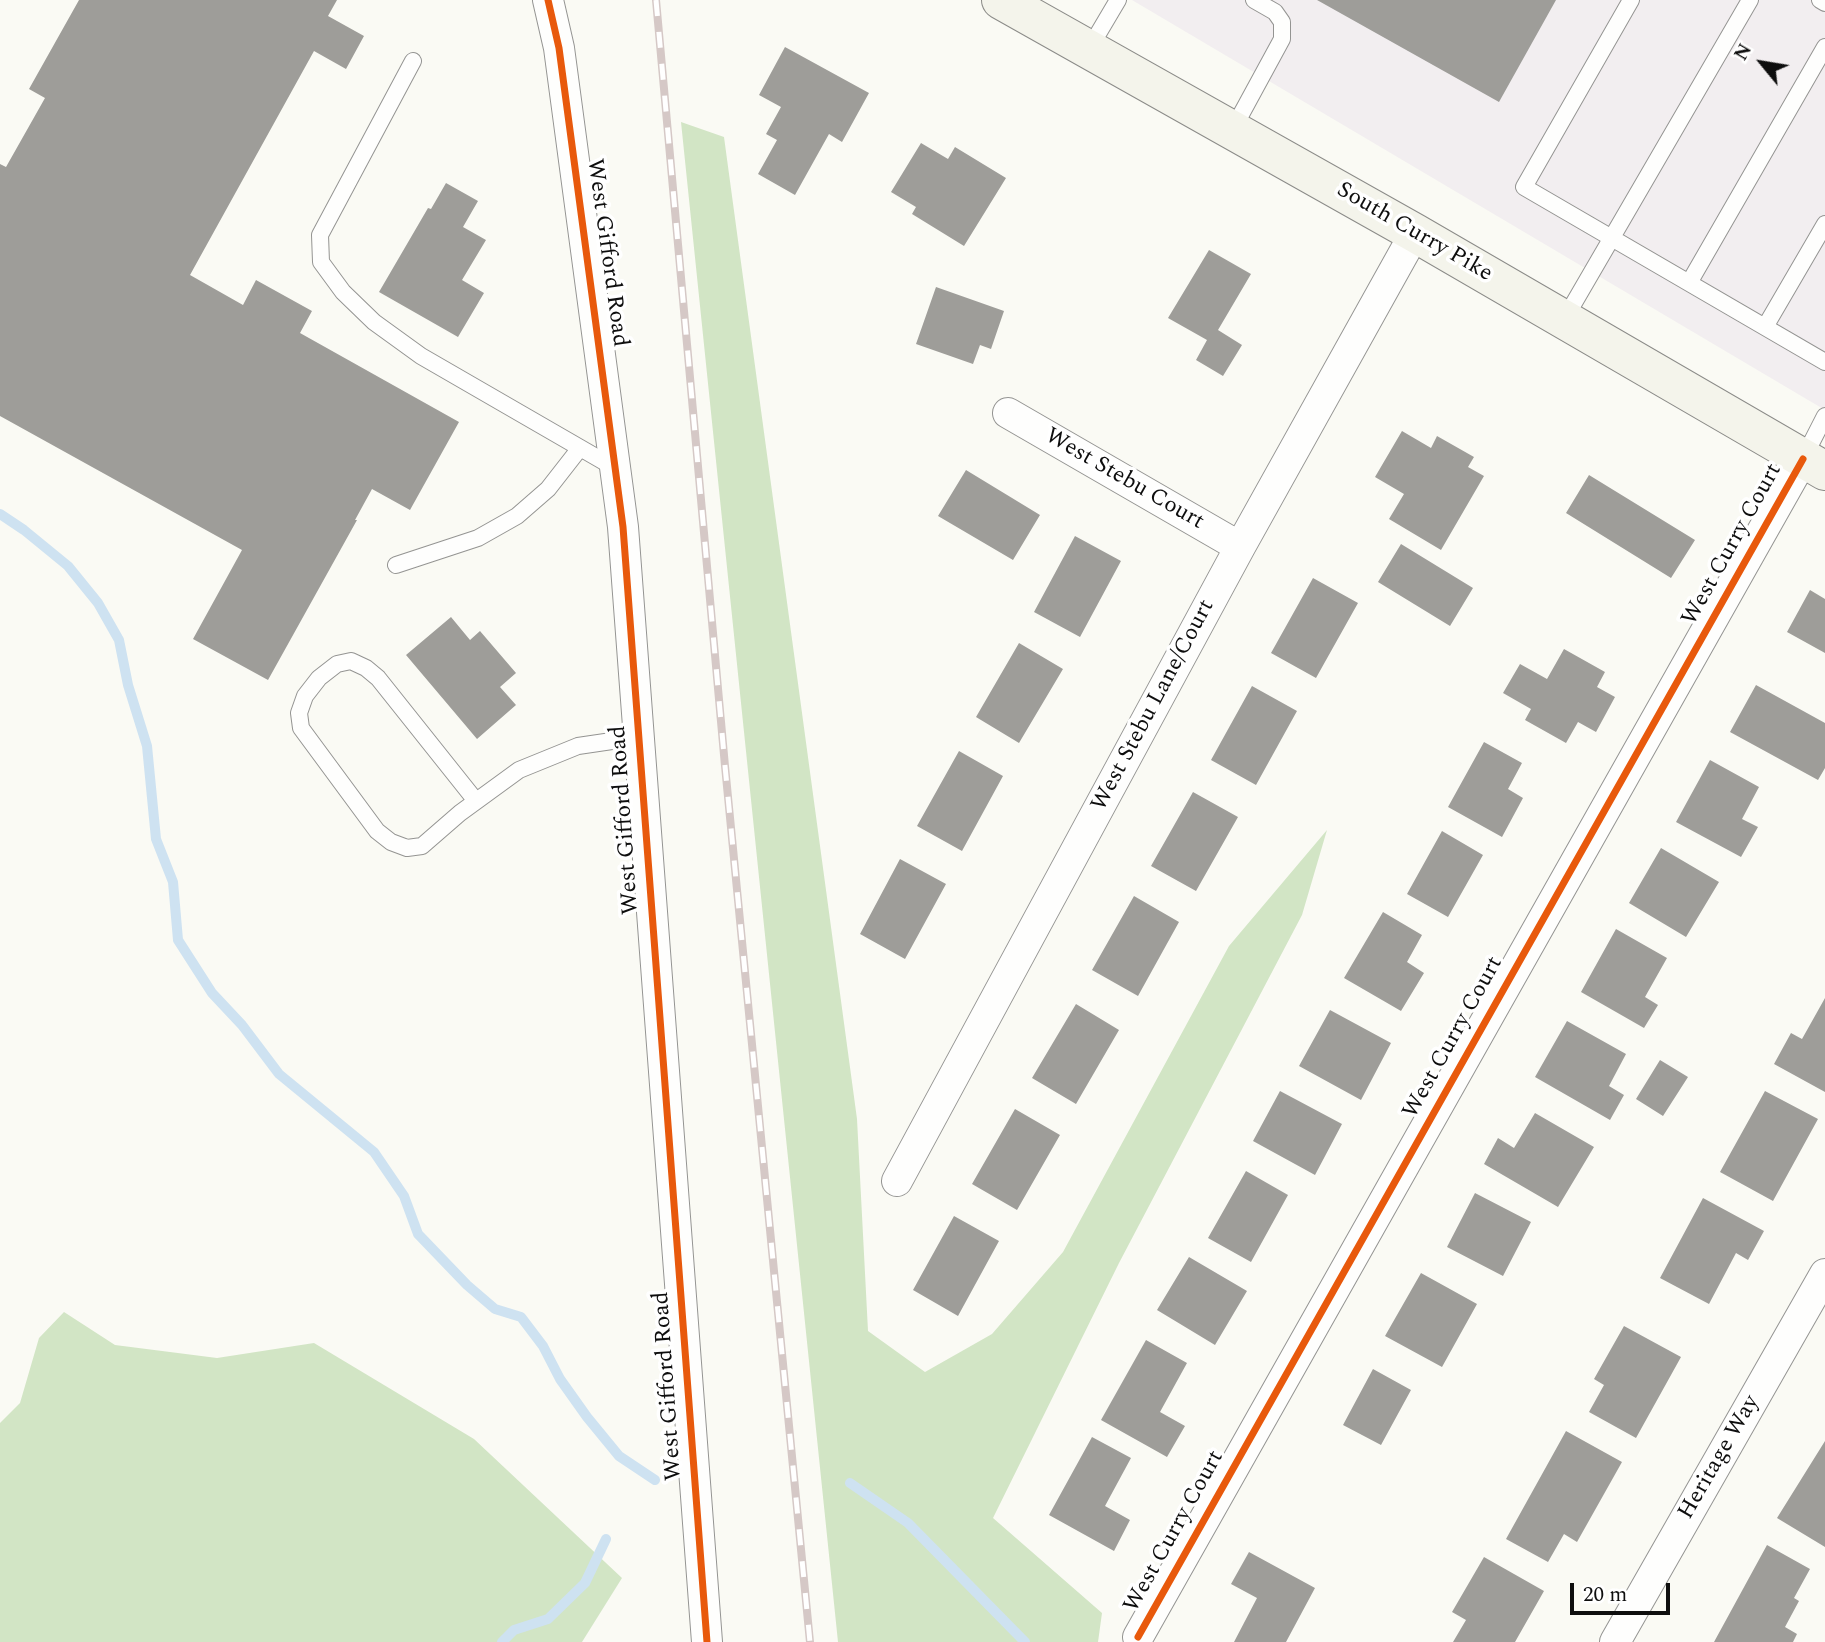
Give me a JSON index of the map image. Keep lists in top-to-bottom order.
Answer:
{
  "streets": {
    "main road": ["South Curry Pike"],
    "street": [
      "West Gifford Road",
      "West Stebu Court",
      "West Curry Court",
      "West Stebu Lane/Court",
      "Heritage Way"
    ]
  },
  "crossings": [
    ["South Curry Pike", "West Curry Court"],
    ["South Curry Pike", "West Stebu Lane/Court"],
    ["West Stebu Court", "West Stebu Lane/Court"]
  ],
  "scale_bar": "20 m",
  "north": "top left"
}
